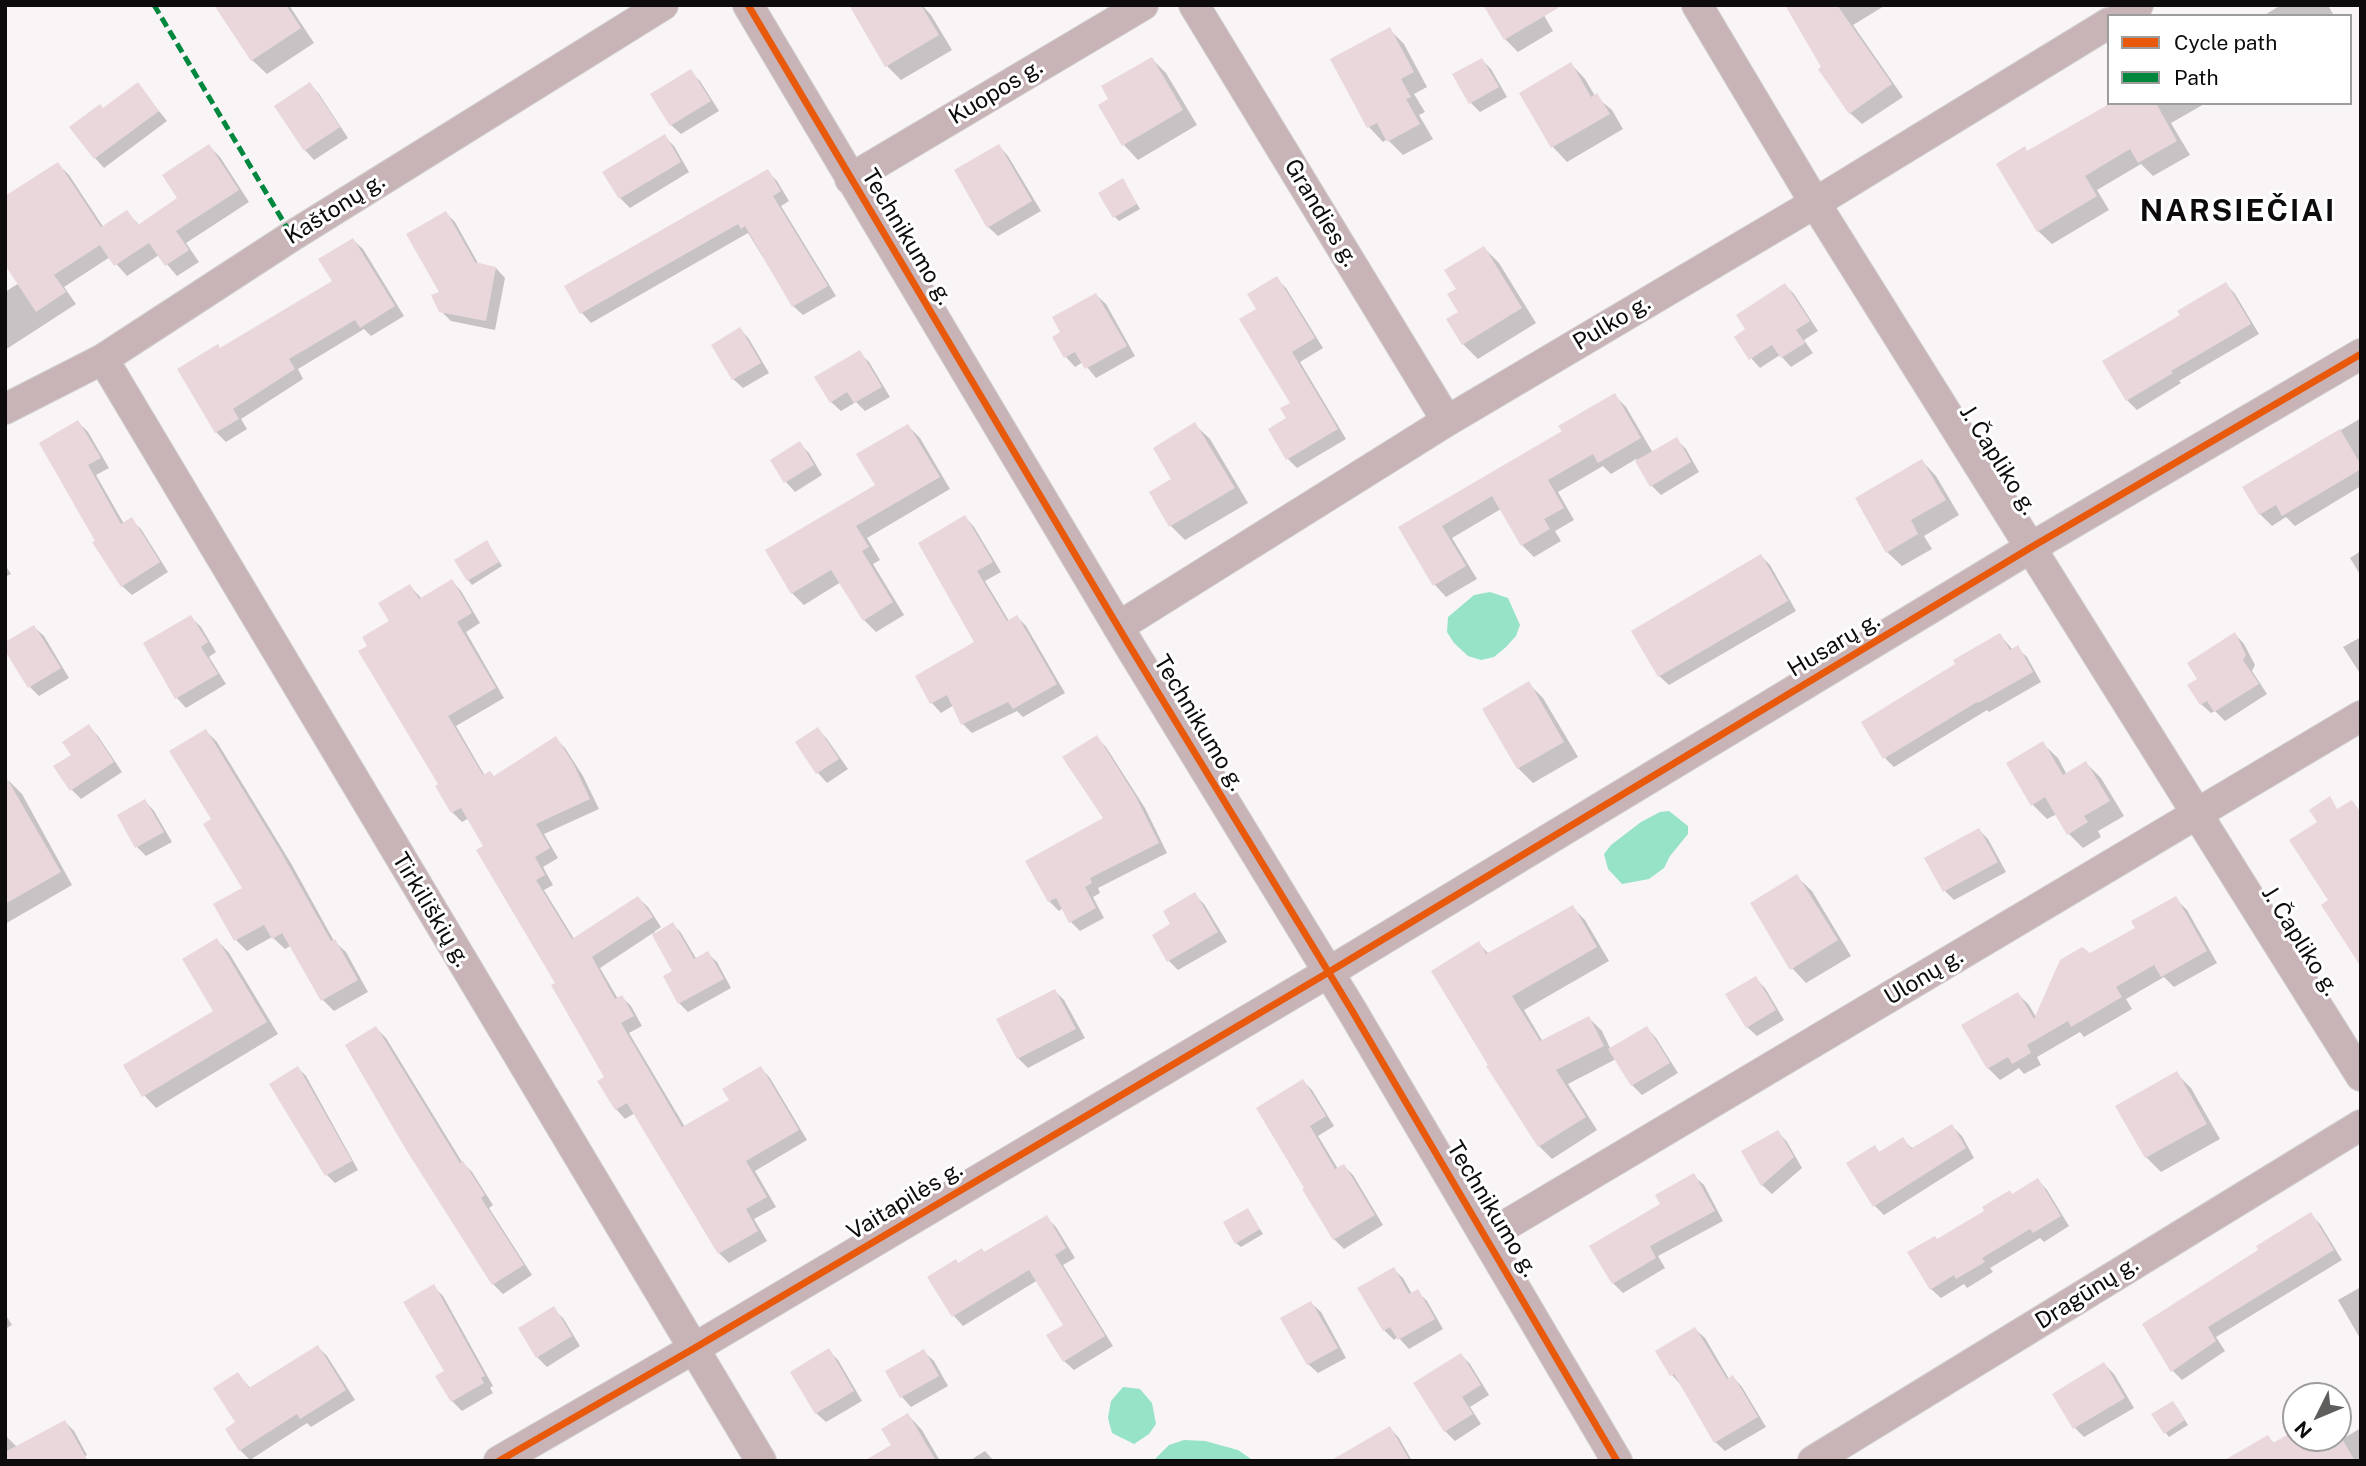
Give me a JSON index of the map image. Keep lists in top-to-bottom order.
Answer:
{
  "streets": {
    "street": [
      "Kuopos g.",
      "Kaštonų g.",
      "Grandies g.",
      "Technikumo g.",
      "Pulko g.",
      "J. Čapliko g.",
      "Husarų g.",
      "Tirkiliškių g.",
      "Ulonų g.",
      "Vaitapilės g.",
      "Dragūnų g."
    ]
  },
  "crossings": [
    ["Kuopos g.", "Technikumo g."],
    ["Kaštonų g.", "Tirkiliškių g."],
    ["Grandies g.", "Pulko g."],
    ["Technikumo g.", "Pulko g."],
    ["Technikumo g.", "Husarų g."],
    ["Technikumo g.", "Ulonų g."],
    ["Technikumo g.", "Vaitapilės g."],
    ["Pulko g.", "J. Čapliko g."],
    ["J. Čapliko g.", "Husarų g."],
    ["J. Čapliko g.", "Ulonų g."],
    ["Husarų g.", "Vaitapilės g."],
    ["Tirkiliškių g.", "Vaitapilės g."]
  ],
  "districts": ["NARSIEČIAI"],
  "legend": ["Cycle path", "Path"],
  "north": "bottom left"
}
